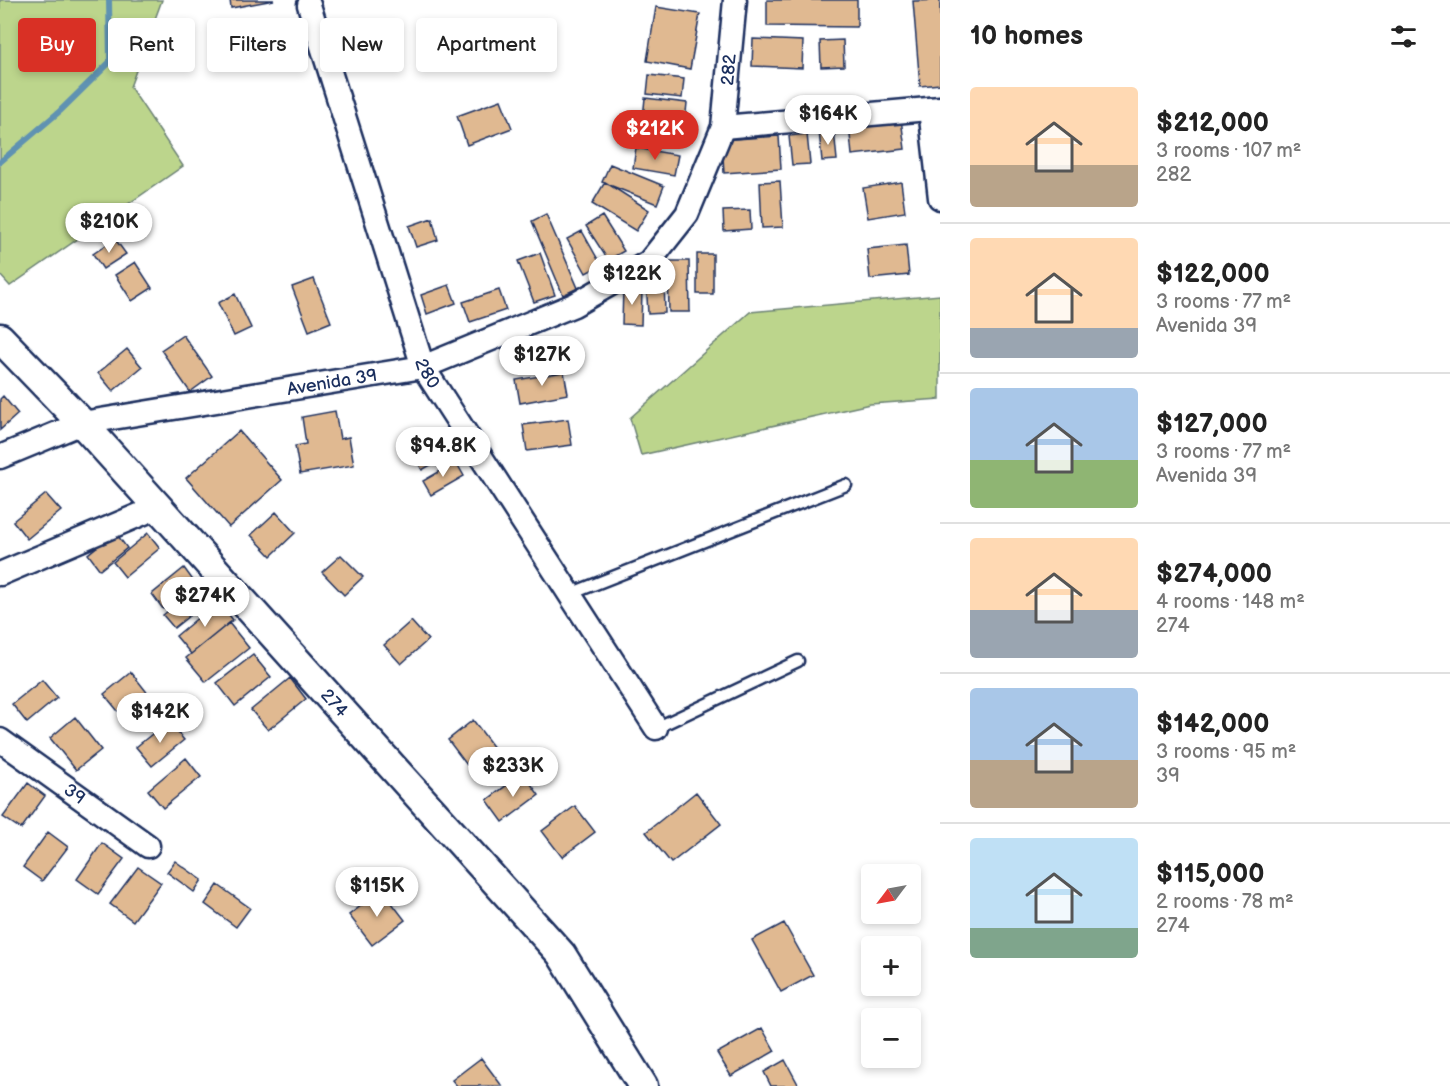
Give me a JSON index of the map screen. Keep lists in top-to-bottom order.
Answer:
{
  "streets": {
    "street": [
      "282",
      "280",
      "Avenida 39",
      "274",
      "39"
    ]
  },
  "crossings": [
    ["282", "Avenida 39"],
    ["280", "Avenida 39"],
    ["Avenida 39", "274"]
  ],
  "north": "bottom left",
  "page": {
    "heading": "10 homes",
    "chip": [
      "Buy",
      "Rent",
      "Filters",
      "New",
      "Apartment"
    ],
    "list": [
      {
        "name": "$212,000",
        "note": "3 rooms · 107 m² · 282"
      },
      {
        "name": "$122,000",
        "note": "3 rooms · 77 m² · Avenida 39"
      },
      {
        "name": "$127,000",
        "note": "3 rooms · 77 m² · Avenida 39"
      },
      {
        "name": "$274,000",
        "note": "4 rooms · 148 m² · 274"
      },
      {
        "name": "$142,000",
        "note": "3 rooms · 95 m² · 39"
      },
      {
        "name": "$115,000",
        "note": "2 rooms · 78 m² · 274"
      }
    ],
    "price": [
      "$164K",
      "$212K",
      "$210K",
      "$122K",
      "$127K",
      "$94.8K",
      "$274K",
      "$142K",
      "$233K",
      "$115K"
    ],
    "map_buttons": ["+", "−"]
  }
}
